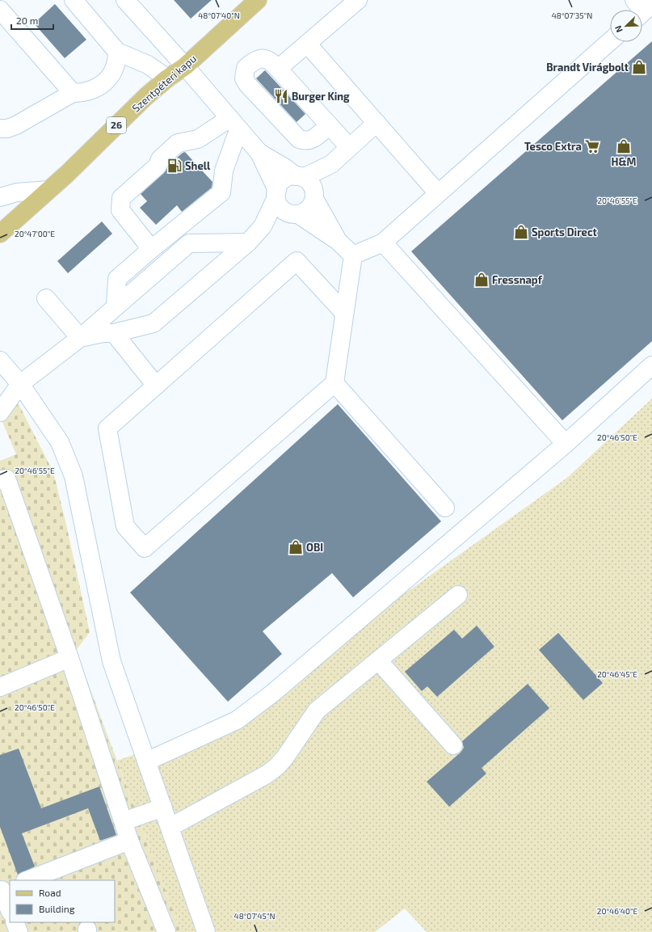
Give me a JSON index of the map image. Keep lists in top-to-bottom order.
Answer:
{
  "streets": {
    "main road": ["Szentpéteri kapu", "26"]
  },
  "places": {
    "shop": [
      "Brandt Virágbolt",
      "H&M",
      "Sports Direct",
      "Fressnapf",
      "OBI"
    ],
    "restaurant": ["Burger King"],
    "supermarket": ["Tesco Extra"],
    "fuel station": ["Shell"]
  },
  "legend": ["Road", "Building"],
  "scale_bar": "20 m",
  "north": "bottom left",
  "coordinates": [
    "48°07'40\"N",
    "48°07'35\"N",
    "20°46'55\"E",
    "20°47'00\"E",
    "20°46'50\"E",
    "20°46'45\"E",
    "20°46'40\"E",
    "48°07'45\"N"
  ]
}
